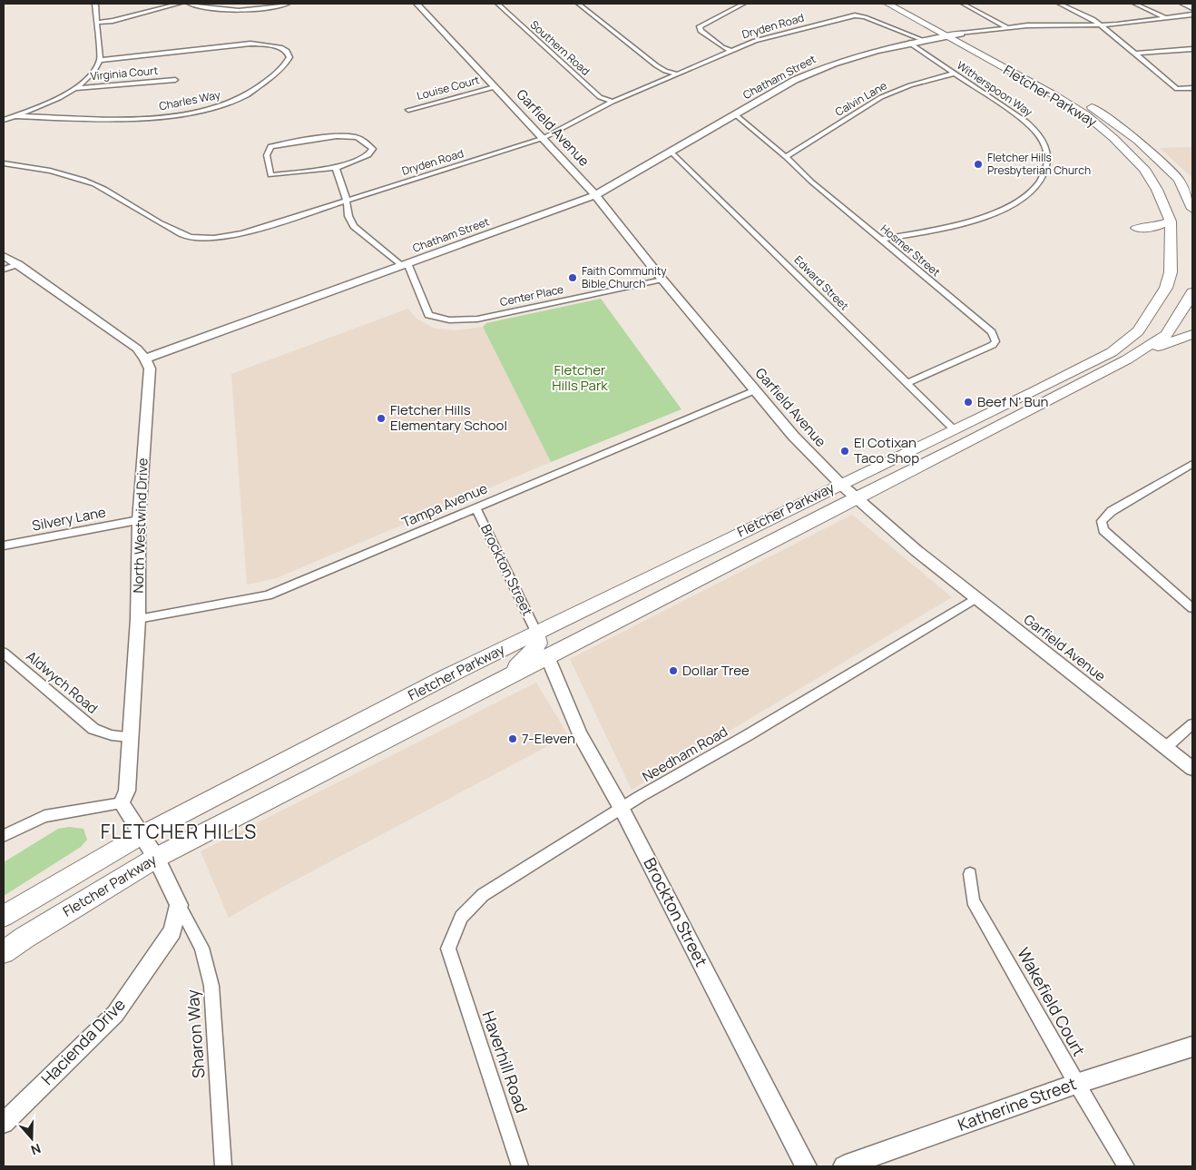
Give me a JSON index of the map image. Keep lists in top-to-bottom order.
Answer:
{
  "streets": {
    "main road": ["Fletcher Parkway"],
    "street": [
      "Dryden Road",
      "Southern Road",
      "Virginia Court",
      "Chatham Street",
      "Louise Court",
      "Witherspoon Way",
      "Calvin Lane",
      "Charles Way",
      "Garfield Avenue",
      "Hosmer Street",
      "Edward Street",
      "Center Place",
      "Tampa Avenue",
      "Silvery Lane",
      "North Westwind Drive",
      "Brockton Street",
      "Aldwych Road",
      "Needham Road",
      "Wakefield Court",
      "Sharon Way",
      "Hacienda Drive",
      "Haverhill Road",
      "Katherine Street"
    ]
  },
  "crossings": [
    ["Dryden Road", "Southern Road"],
    ["Dryden Road", "Chatham Street"],
    ["Dryden Road", "Garfield Avenue"],
    ["Chatham Street", "Witherspoon Way"],
    ["Chatham Street", "Fletcher Parkway"],
    ["Chatham Street", "Garfield Avenue"],
    ["Chatham Street", "Hosmer Street"],
    ["Chatham Street", "Edward Street"],
    ["Chatham Street", "Center Place"],
    ["Chatham Street", "North Westwind Drive"],
    ["Louise Court", "Garfield Avenue"],
    ["Witherspoon Way", "Calvin Lane"],
    ["Witherspoon Way", "Hosmer Street"],
    ["Fletcher Parkway", "Garfield Avenue"],
    ["Fletcher Parkway", "Edward Street"],
    ["Fletcher Parkway", "Brockton Street"],
    ["Calvin Lane", "Hosmer Street"],
    ["Garfield Avenue", "Center Place"],
    ["Garfield Avenue", "Tampa Avenue"],
    ["Garfield Avenue", "Needham Road"],
    ["Hosmer Street", "Edward Street"],
    ["Tampa Avenue", "North Westwind Drive"],
    ["Tampa Avenue", "Brockton Street"],
    ["Silvery Lane", "North Westwind Drive"],
    ["North Westwind Drive", "Aldwych Road"],
    ["Brockton Street", "Needham Road"],
    ["Needham Road", "Haverhill Road"],
    ["Wakefield Court", "Katherine Street"],
    ["Sharon Way", "Hacienda Drive"]
  ],
  "districts": ["FLETCHER HILLS"],
  "parks": ["Fletcher Hills Park"],
  "places": [
    "Fletcher Hills Presbyterian Church",
    "Faith Community Bible Church",
    "Beef N' Bun",
    "Fletcher Hills Elementary School",
    "El Cotixan Taco Shop",
    "Dollar Tree",
    "7-Eleven"
  ],
  "north": "bottom"
}
